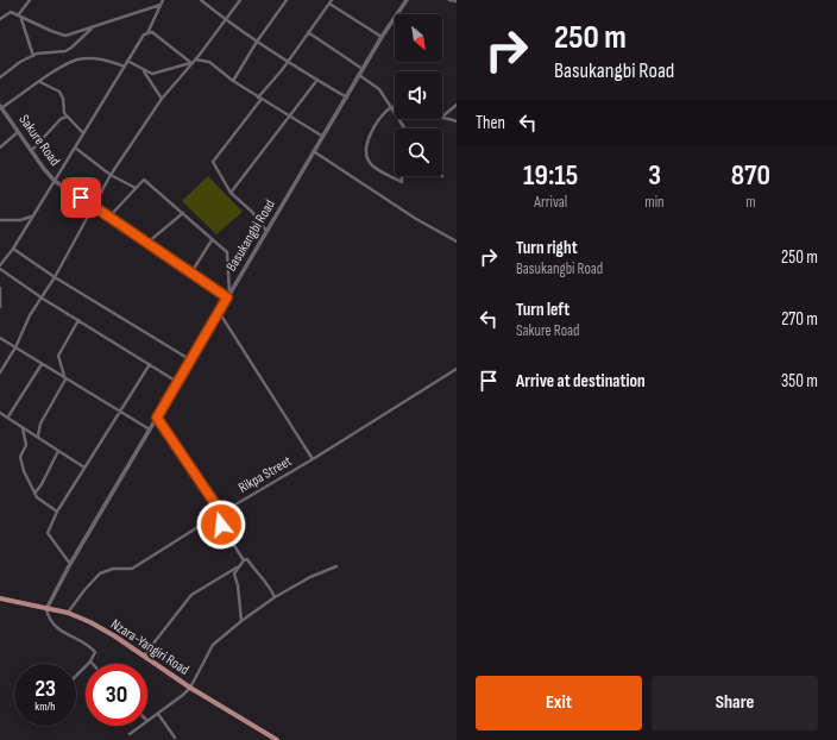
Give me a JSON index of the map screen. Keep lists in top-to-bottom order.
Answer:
{
  "streets": {
    "main road": ["Nzara-Yangiri Road"],
    "street": ["Sakure Road", "Basukangbi Road", "Rikpa Street"]
  },
  "crossings": [
    ["Sakure Road", "Basukangbi Road"],
    ["Basukangbi Road", "Nzara-Yangiri Road"],
    ["Rikpa Street", "Nzara-Yangiri Road"]
  ],
  "north": "bottom right",
  "page": {
    "turn": ["250 m", "Basukangbi Road"],
    "then": "Then",
    "eta": [
      "19:15",
      "Arrival",
      "3",
      "min",
      "870",
      "m"
    ],
    "list": [
      {
        "name": "Turn right",
        "note": "Basukangbi Road",
        "value": "250 m"
      },
      {
        "name": "Turn left",
        "note": "Sakure Road",
        "value": "270 m"
      },
      {
        "name": "Arrive at destination",
        "value": "350 m"
      }
    ],
    "speed": "23 km/h",
    "limit": "30",
    "buttons": ["Exit", "Share"]
  }
}
